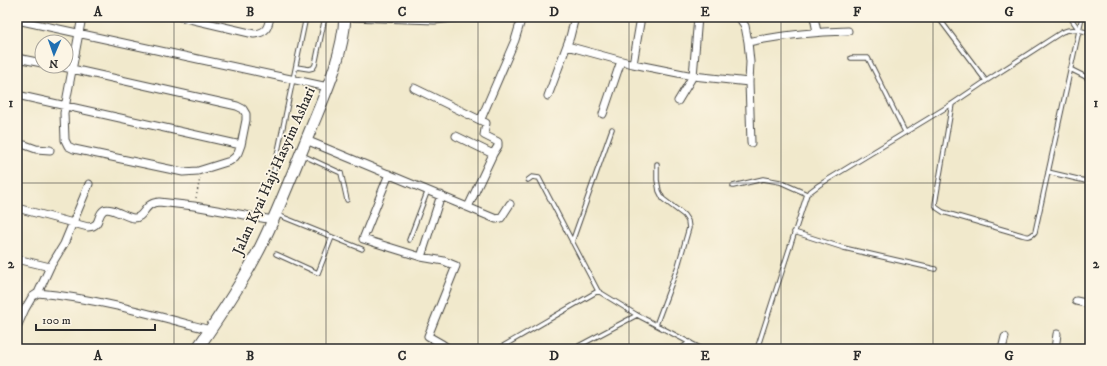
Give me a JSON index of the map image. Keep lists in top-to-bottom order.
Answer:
{
  "streets": {
    "main road": ["Jalan Kyai Haji Hasyim Ashari"]
  },
  "scale_bar": "100 m",
  "north": "bottom",
  "grid": {
    "columns": [
      "A",
      "B",
      "C",
      "D",
      "E",
      "F",
      "G"
    ],
    "rows": ["1", "2"]
  }
}
